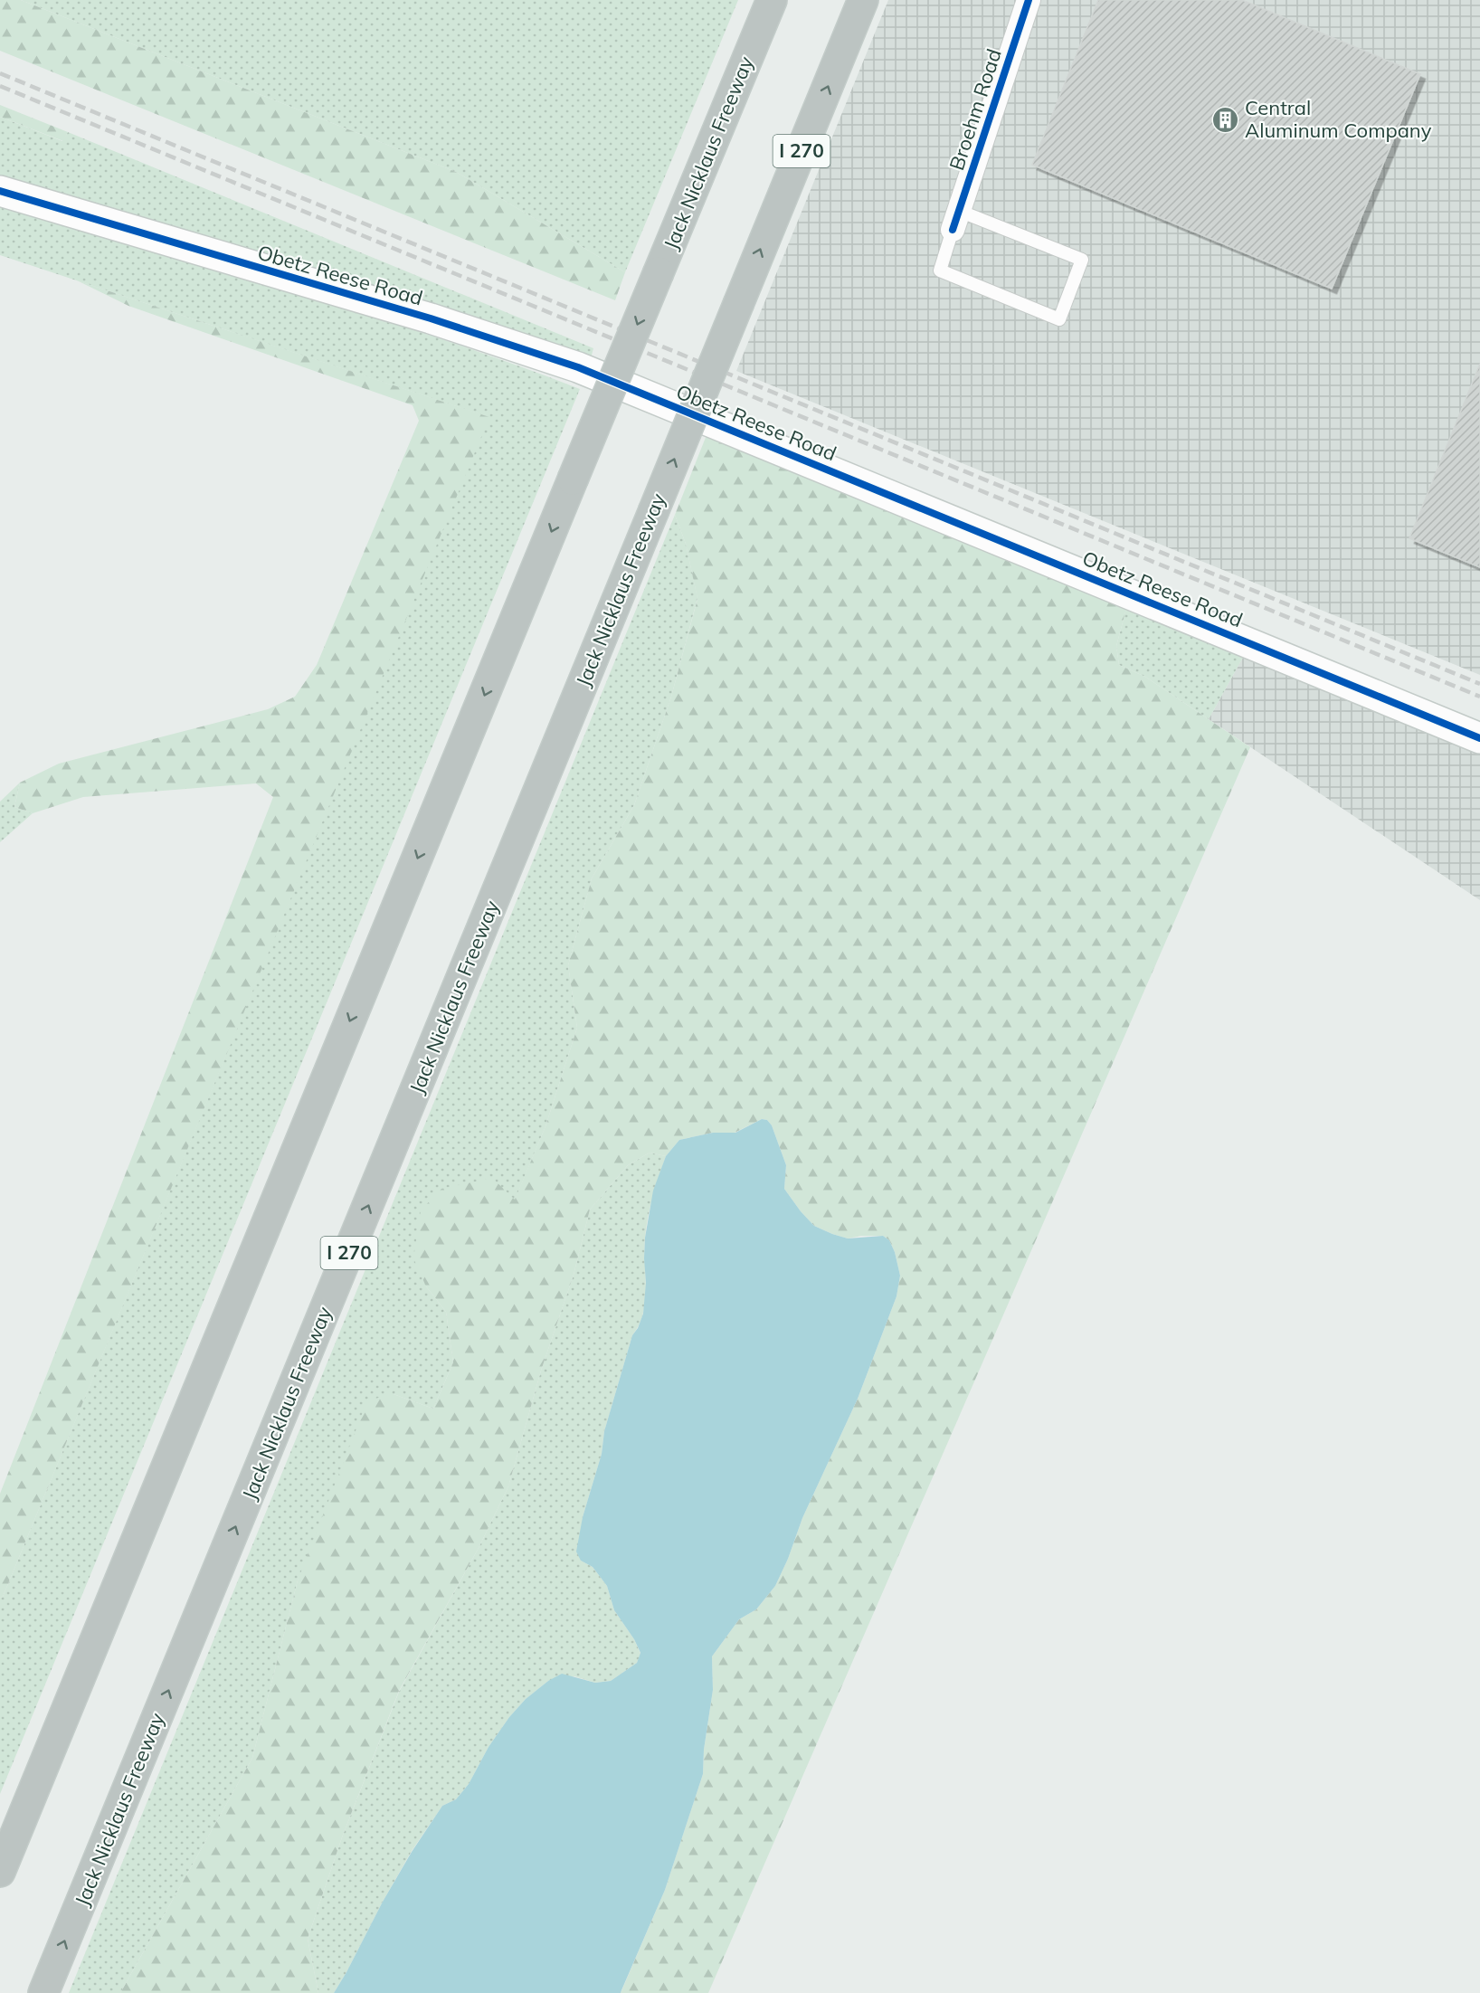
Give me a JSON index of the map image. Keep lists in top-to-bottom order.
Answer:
{
  "streets": {
    "highway": ["I 270", "Jack Nicklaus Freeway"],
    "street": ["Broehm Road", "Obetz Reese Road"]
  },
  "places": {
    "building": ["Central Aluminum Company"]
  }
}
